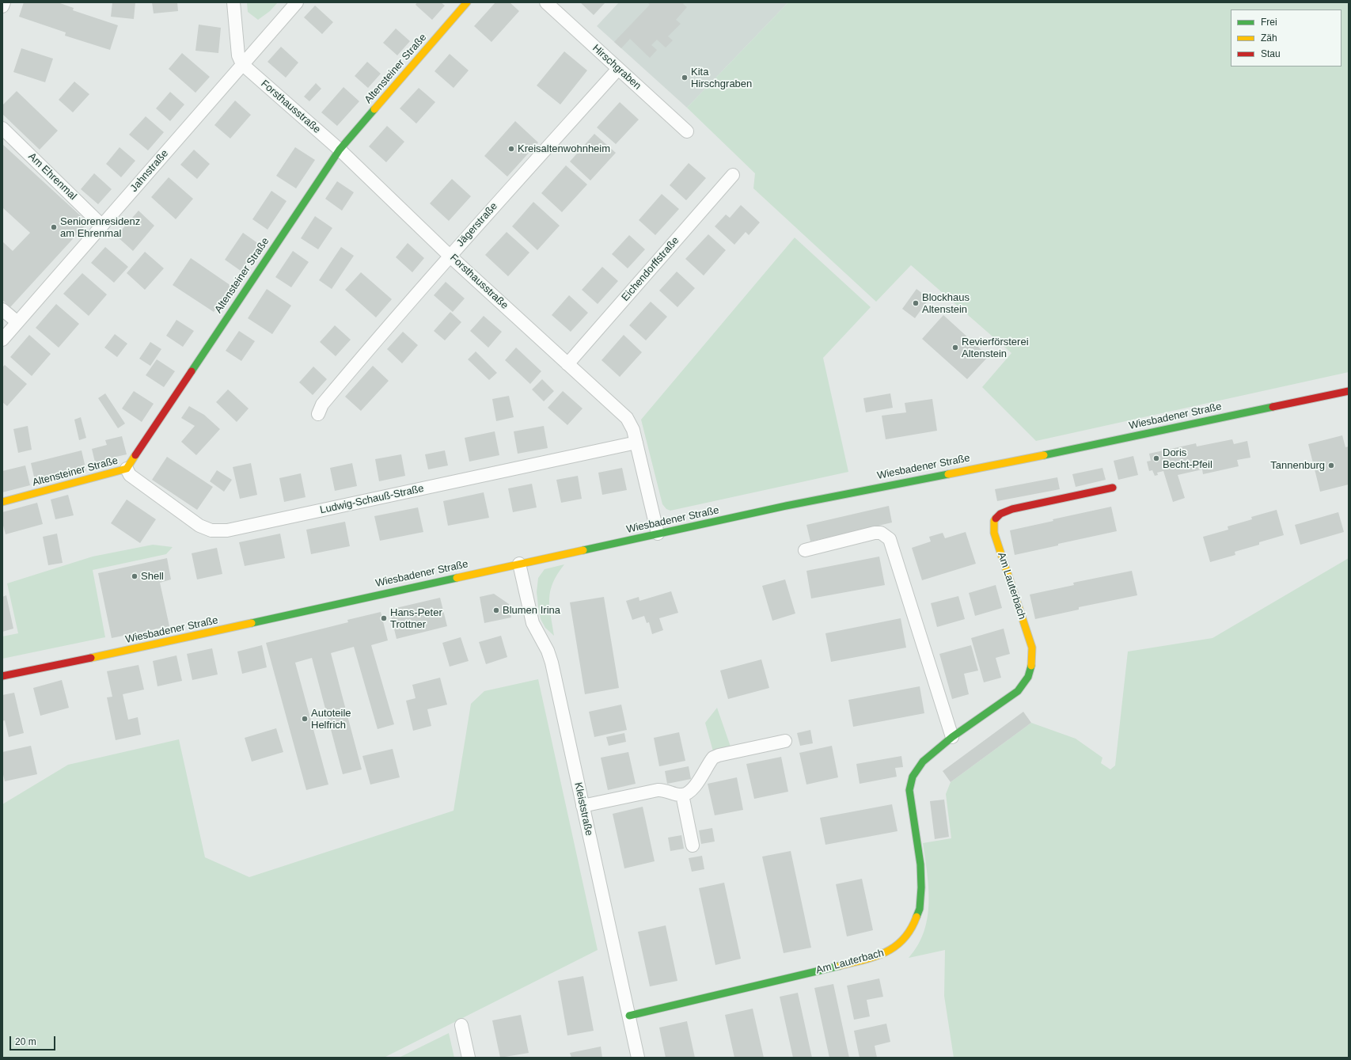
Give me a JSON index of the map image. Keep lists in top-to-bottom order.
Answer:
{
  "streets": {
    "street": [
      "Hirschgraben",
      "Altensteiner Straße",
      "Forsthausstraße",
      "Jahnstraße",
      "Am Ehrenmal",
      "Jägerstraße",
      "Eichendorffstraße",
      "Wiesbadener Straße",
      "Ludwig-Schauß-Straße",
      "Am Lauterbach",
      "Kleiststraße"
    ]
  },
  "crossings": [
    ["Hirschgraben", "Jägerstraße"],
    ["Altensteiner Straße", "Forsthausstraße"],
    ["Altensteiner Straße", "Ludwig-Schauß-Straße"],
    ["Forsthausstraße", "Jahnstraße"],
    ["Forsthausstraße", "Jägerstraße"],
    ["Forsthausstraße", "Eichendorffstraße"],
    ["Forsthausstraße", "Wiesbadener Straße"],
    ["Forsthausstraße", "Ludwig-Schauß-Straße"],
    ["Jahnstraße", "Am Ehrenmal"],
    ["Wiesbadener Straße", "Kleiststraße"],
    ["Am Lauterbach", "Kleiststraße"]
  ],
  "places": [
    "Kita Hirschgraben",
    "Kreisaltenwohnheim",
    "Seniorenresidenz am Ehrenmal",
    "Blockhaus Altenstein",
    "Revierförsterei Altenstein",
    "Doris Becht-Pfeil",
    "Tannenburg",
    "Shell",
    "Blumen Irina",
    "Hans-Peter Trottner",
    "Autoteile Helfrich"
  ],
  "legend": ["Frei", "Zäh", "Stau"],
  "scale_bar": "20 m"
}
